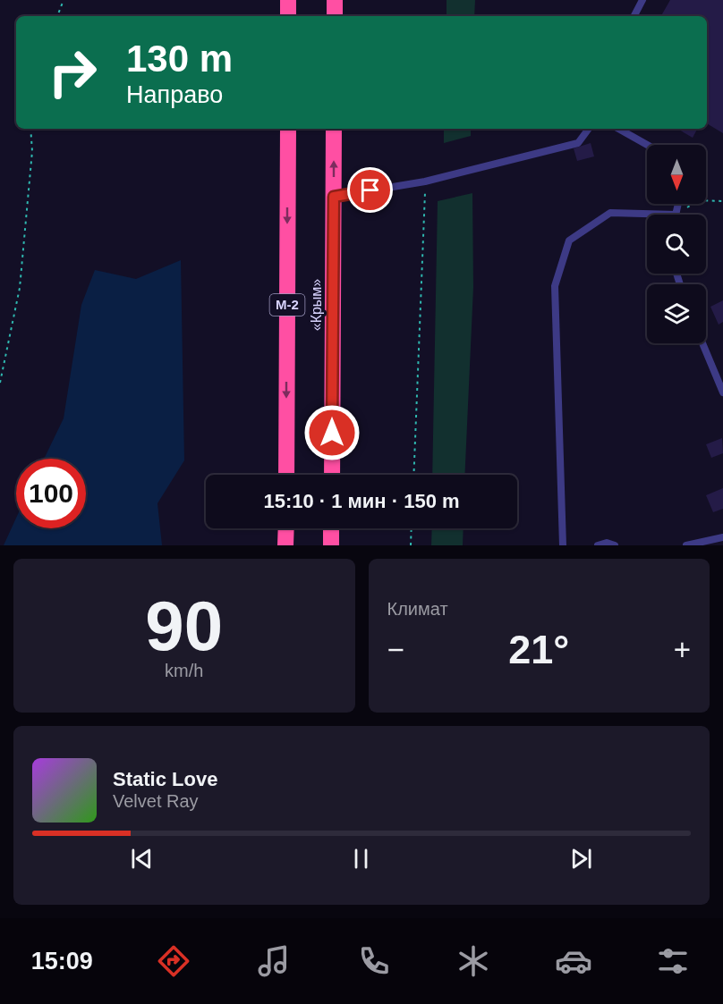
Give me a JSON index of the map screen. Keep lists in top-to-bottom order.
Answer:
{
  "streets": {
    "highway": ["М-2", "«Крым»"]
  },
  "north": "bottom",
  "page": {
    "turn": ["130 m", "Направо"],
    "limit": "100",
    "trip": "15:10 · 1 мин · 150 m",
    "tile": [
      ["90", "km/h"],
      "Климат"
    ],
    "heat": ["−", "21°", "+"],
    "song": ["Static Love", "Velvet Ray"],
    "tabs": "15:09"
  }
}
